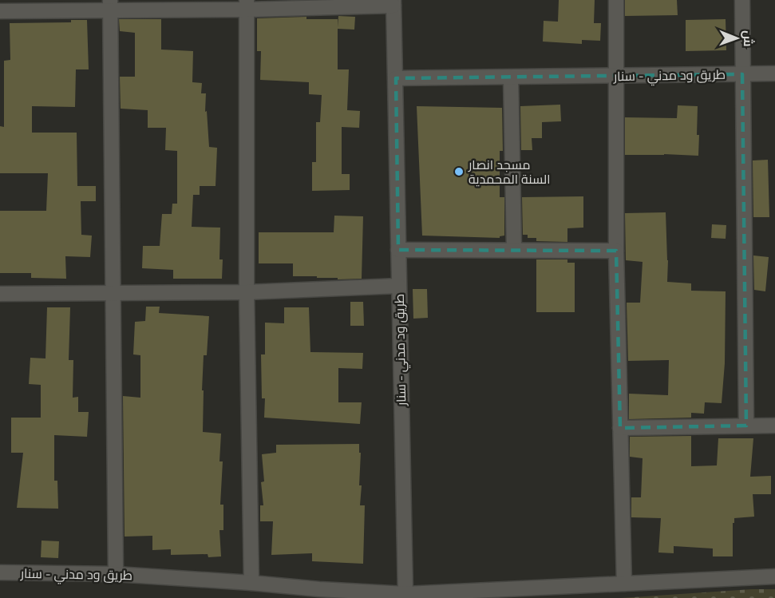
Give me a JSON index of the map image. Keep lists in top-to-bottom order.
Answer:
{
  "streets": {
    "street": ["طريق ود مدني - سنار"]
  },
  "places": ["مسجد انصار السنة المحمدية"],
  "north": "right"
}
